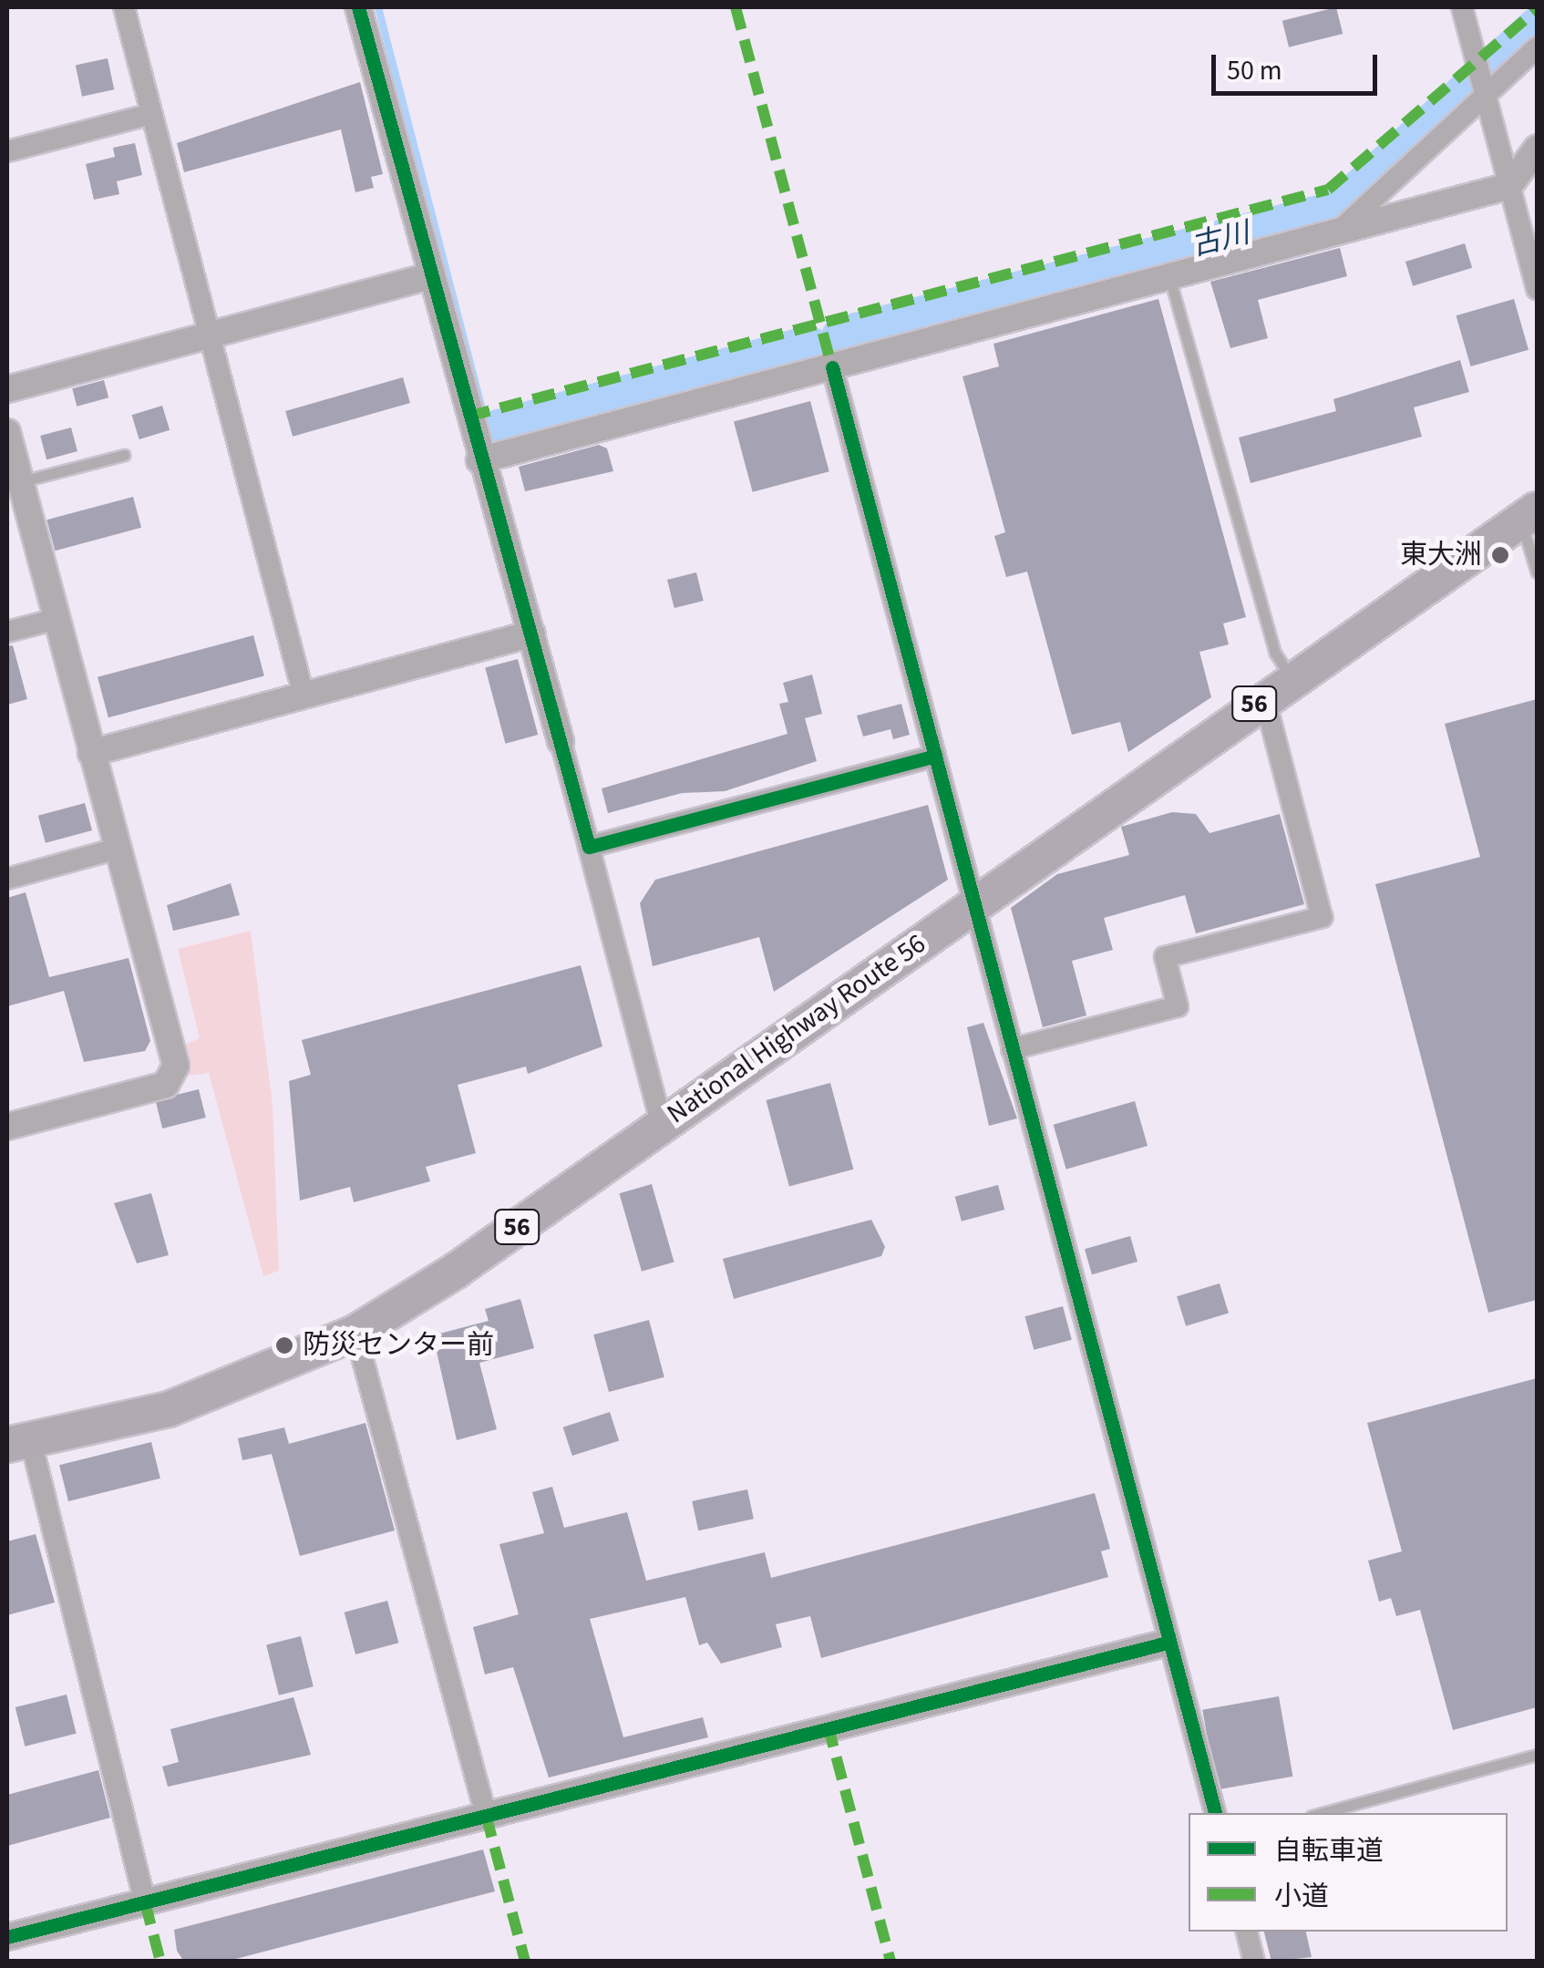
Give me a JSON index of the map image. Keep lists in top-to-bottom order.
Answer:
{
  "streets": {
    "highway": ["56", "National Highway Route 56"]
  },
  "water": ["古川"],
  "places": ["東大洲", "防災センター前"],
  "legend": ["自転車道", "小道"],
  "scale_bar": "50 m"
}
